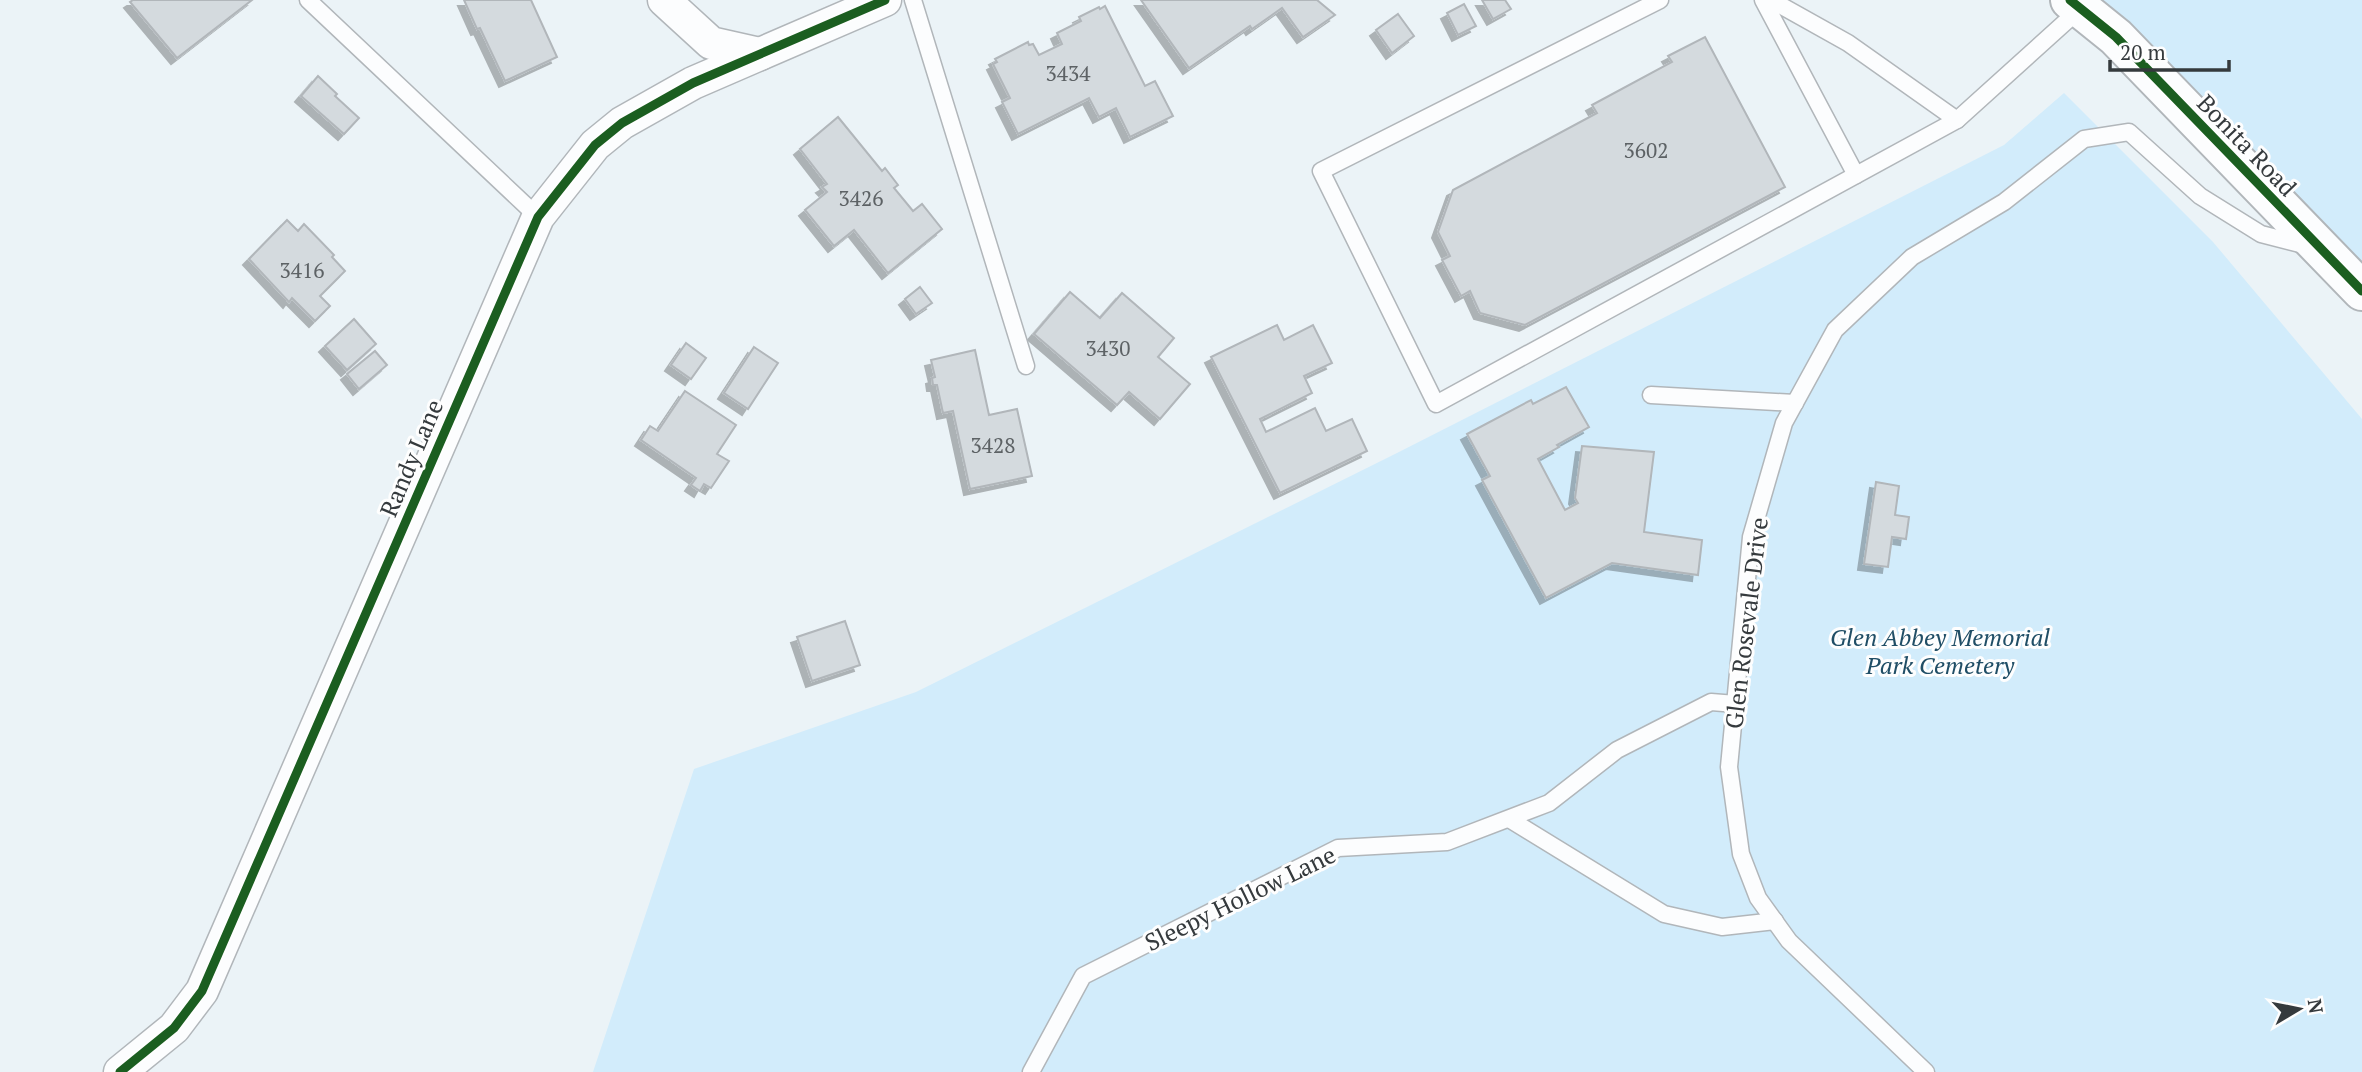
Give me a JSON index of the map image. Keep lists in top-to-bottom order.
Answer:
{
  "streets": {
    "main road": ["Bonita Road"],
    "street": ["Randy Lane"],
    "lane": ["Glen Rosevale Drive", "Sleepy Hollow Lane"]
  },
  "crossings": [
    ["Bonita Road", "Glen Rosevale Drive"],
    ["Glen Rosevale Drive", "Sleepy Hollow Lane"]
  ],
  "parks": ["Glen Abbey Memorial Park Cemetery"],
  "house_numbers": [
    "3434",
    "3602",
    "3426",
    "3416",
    "3430",
    "3428"
  ],
  "scale_bar": "20 m",
  "north": "right"
}
